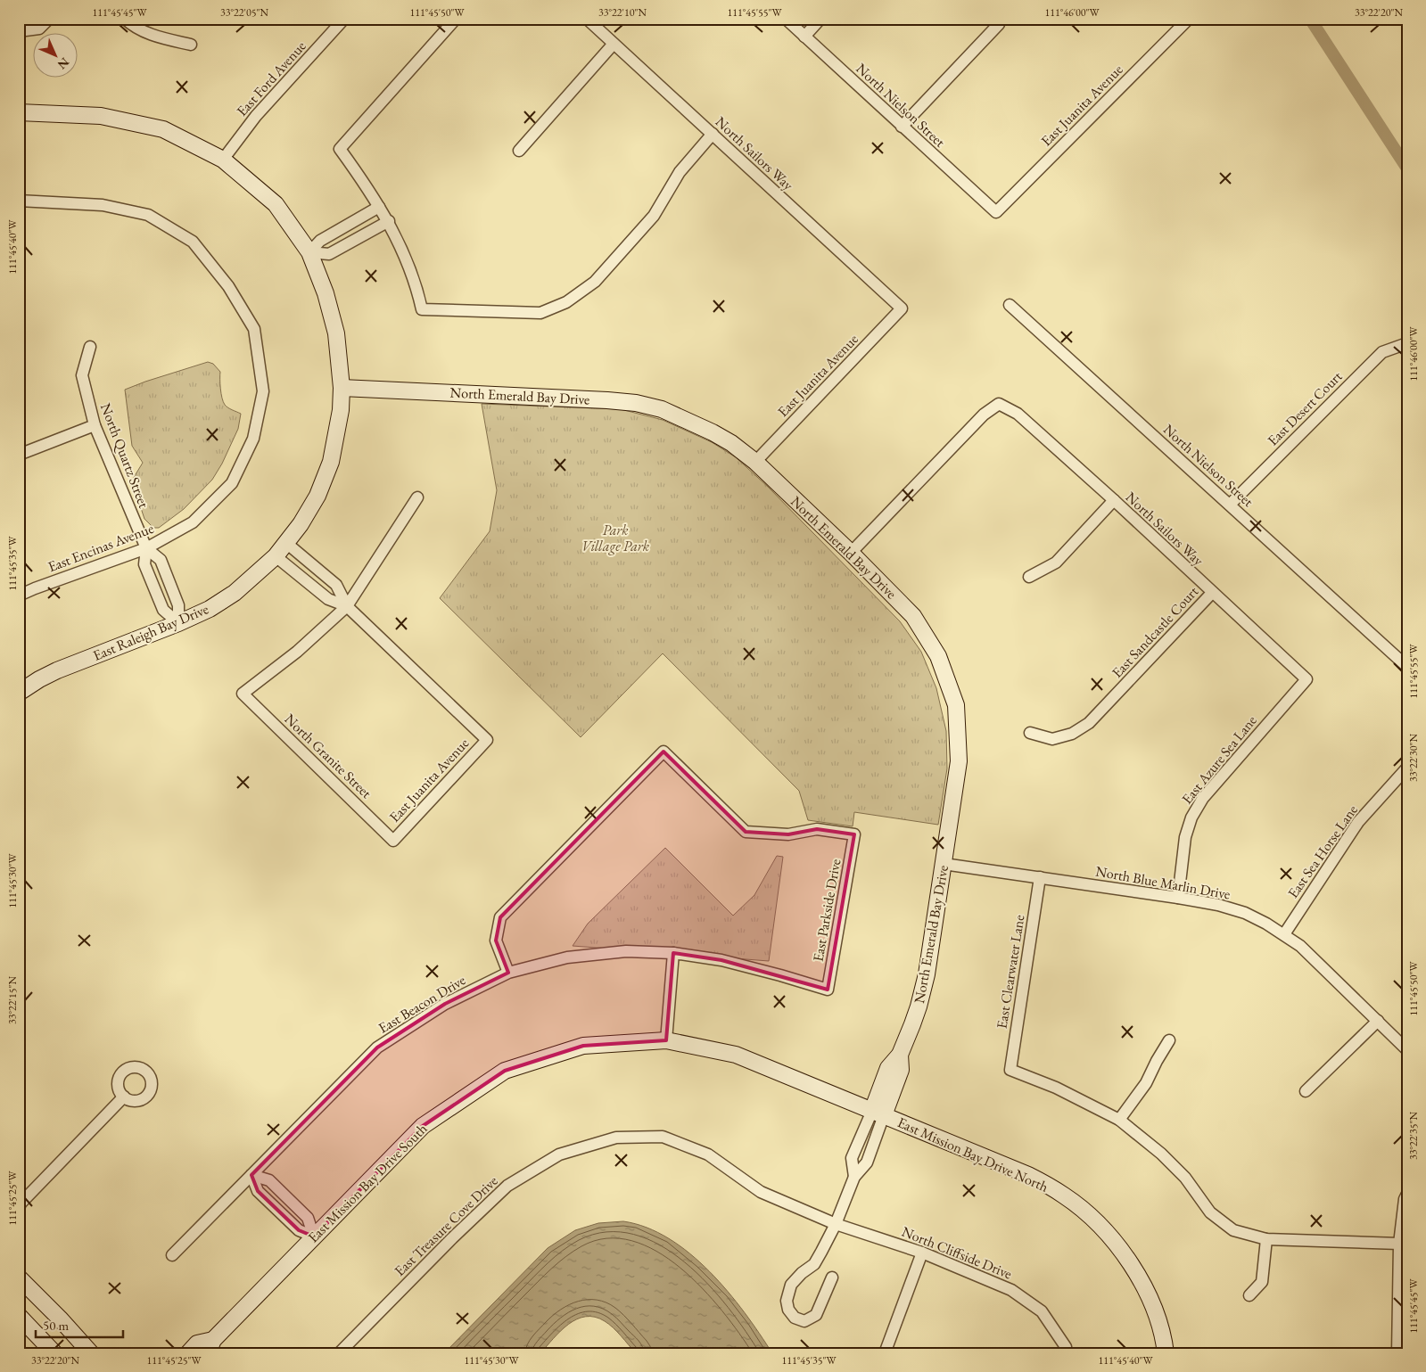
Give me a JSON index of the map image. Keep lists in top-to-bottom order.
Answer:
{
  "streets": {
    "street": [
      "East Ford Avenue",
      "North Nielson Street",
      "East Juanita Avenue",
      "North Sailors Way",
      "North Emerald Bay Drive",
      "East Desert Court",
      "North Quartz Street",
      "East Encinas Avenue",
      "East Raleigh Bay Drive",
      "East Sandcastle Court",
      "North Granite Street",
      "East Azure Sea Lane",
      "East Sea Horse Lane",
      "North Blue Marlin Drive",
      "East Parkside Drive",
      "East Clearwater Lane",
      "East Beacon Drive",
      "East Mission Bay Drive North",
      "East Mission Bay Drive South",
      "East Treasure Cove Drive",
      "North Cliffside Drive"
    ]
  },
  "crossings": [
    ["East Ford Avenue", "East Raleigh Bay Drive"],
    ["North Nielson Street", "East Juanita Avenue"],
    ["North Nielson Street", "East Desert Court"],
    ["East Juanita Avenue", "North Sailors Way"],
    ["East Juanita Avenue", "North Emerald Bay Drive"],
    ["East Juanita Avenue", "North Granite Street"],
    ["North Sailors Way", "North Emerald Bay Drive"],
    ["North Sailors Way", "East Sandcastle Court"],
    ["North Sailors Way", "East Azure Sea Lane"],
    ["North Emerald Bay Drive", "East Raleigh Bay Drive"],
    ["North Emerald Bay Drive", "North Blue Marlin Drive"],
    ["North Emerald Bay Drive", "East Mission Bay Drive North"],
    ["North Emerald Bay Drive", "East Mission Bay Drive South"],
    ["North Emerald Bay Drive", "East Treasure Cove Drive"],
    ["North Emerald Bay Drive", "North Cliffside Drive"],
    ["North Quartz Street", "East Encinas Avenue"],
    ["North Quartz Street", "East Raleigh Bay Drive"],
    ["East Azure Sea Lane", "North Blue Marlin Drive"],
    ["East Sea Horse Lane", "North Blue Marlin Drive"],
    ["North Blue Marlin Drive", "East Clearwater Lane"],
    ["East Parkside Drive", "East Beacon Drive"],
    ["East Mission Bay Drive North", "East Mission Bay Drive South"],
    ["East Treasure Cove Drive", "North Cliffside Drive"]
  ],
  "parks": ["Park Village Park"],
  "scale_bar": "50 m",
  "north": "bottom right",
  "coordinates": [
    "111°45'45\"W",
    "33°22'05\"N",
    "111°45'50\"W",
    "33°22'10\"N",
    "111°45'55\"W",
    "111°46'00\"W",
    "33°22'20\"N",
    "111°45'40\"W",
    "111°45'35\"W",
    "33°22'30\"N",
    "111°45'30\"W",
    "33°22'15\"N",
    "33°22'35\"N",
    "111°45'25\"W"
  ]
}
